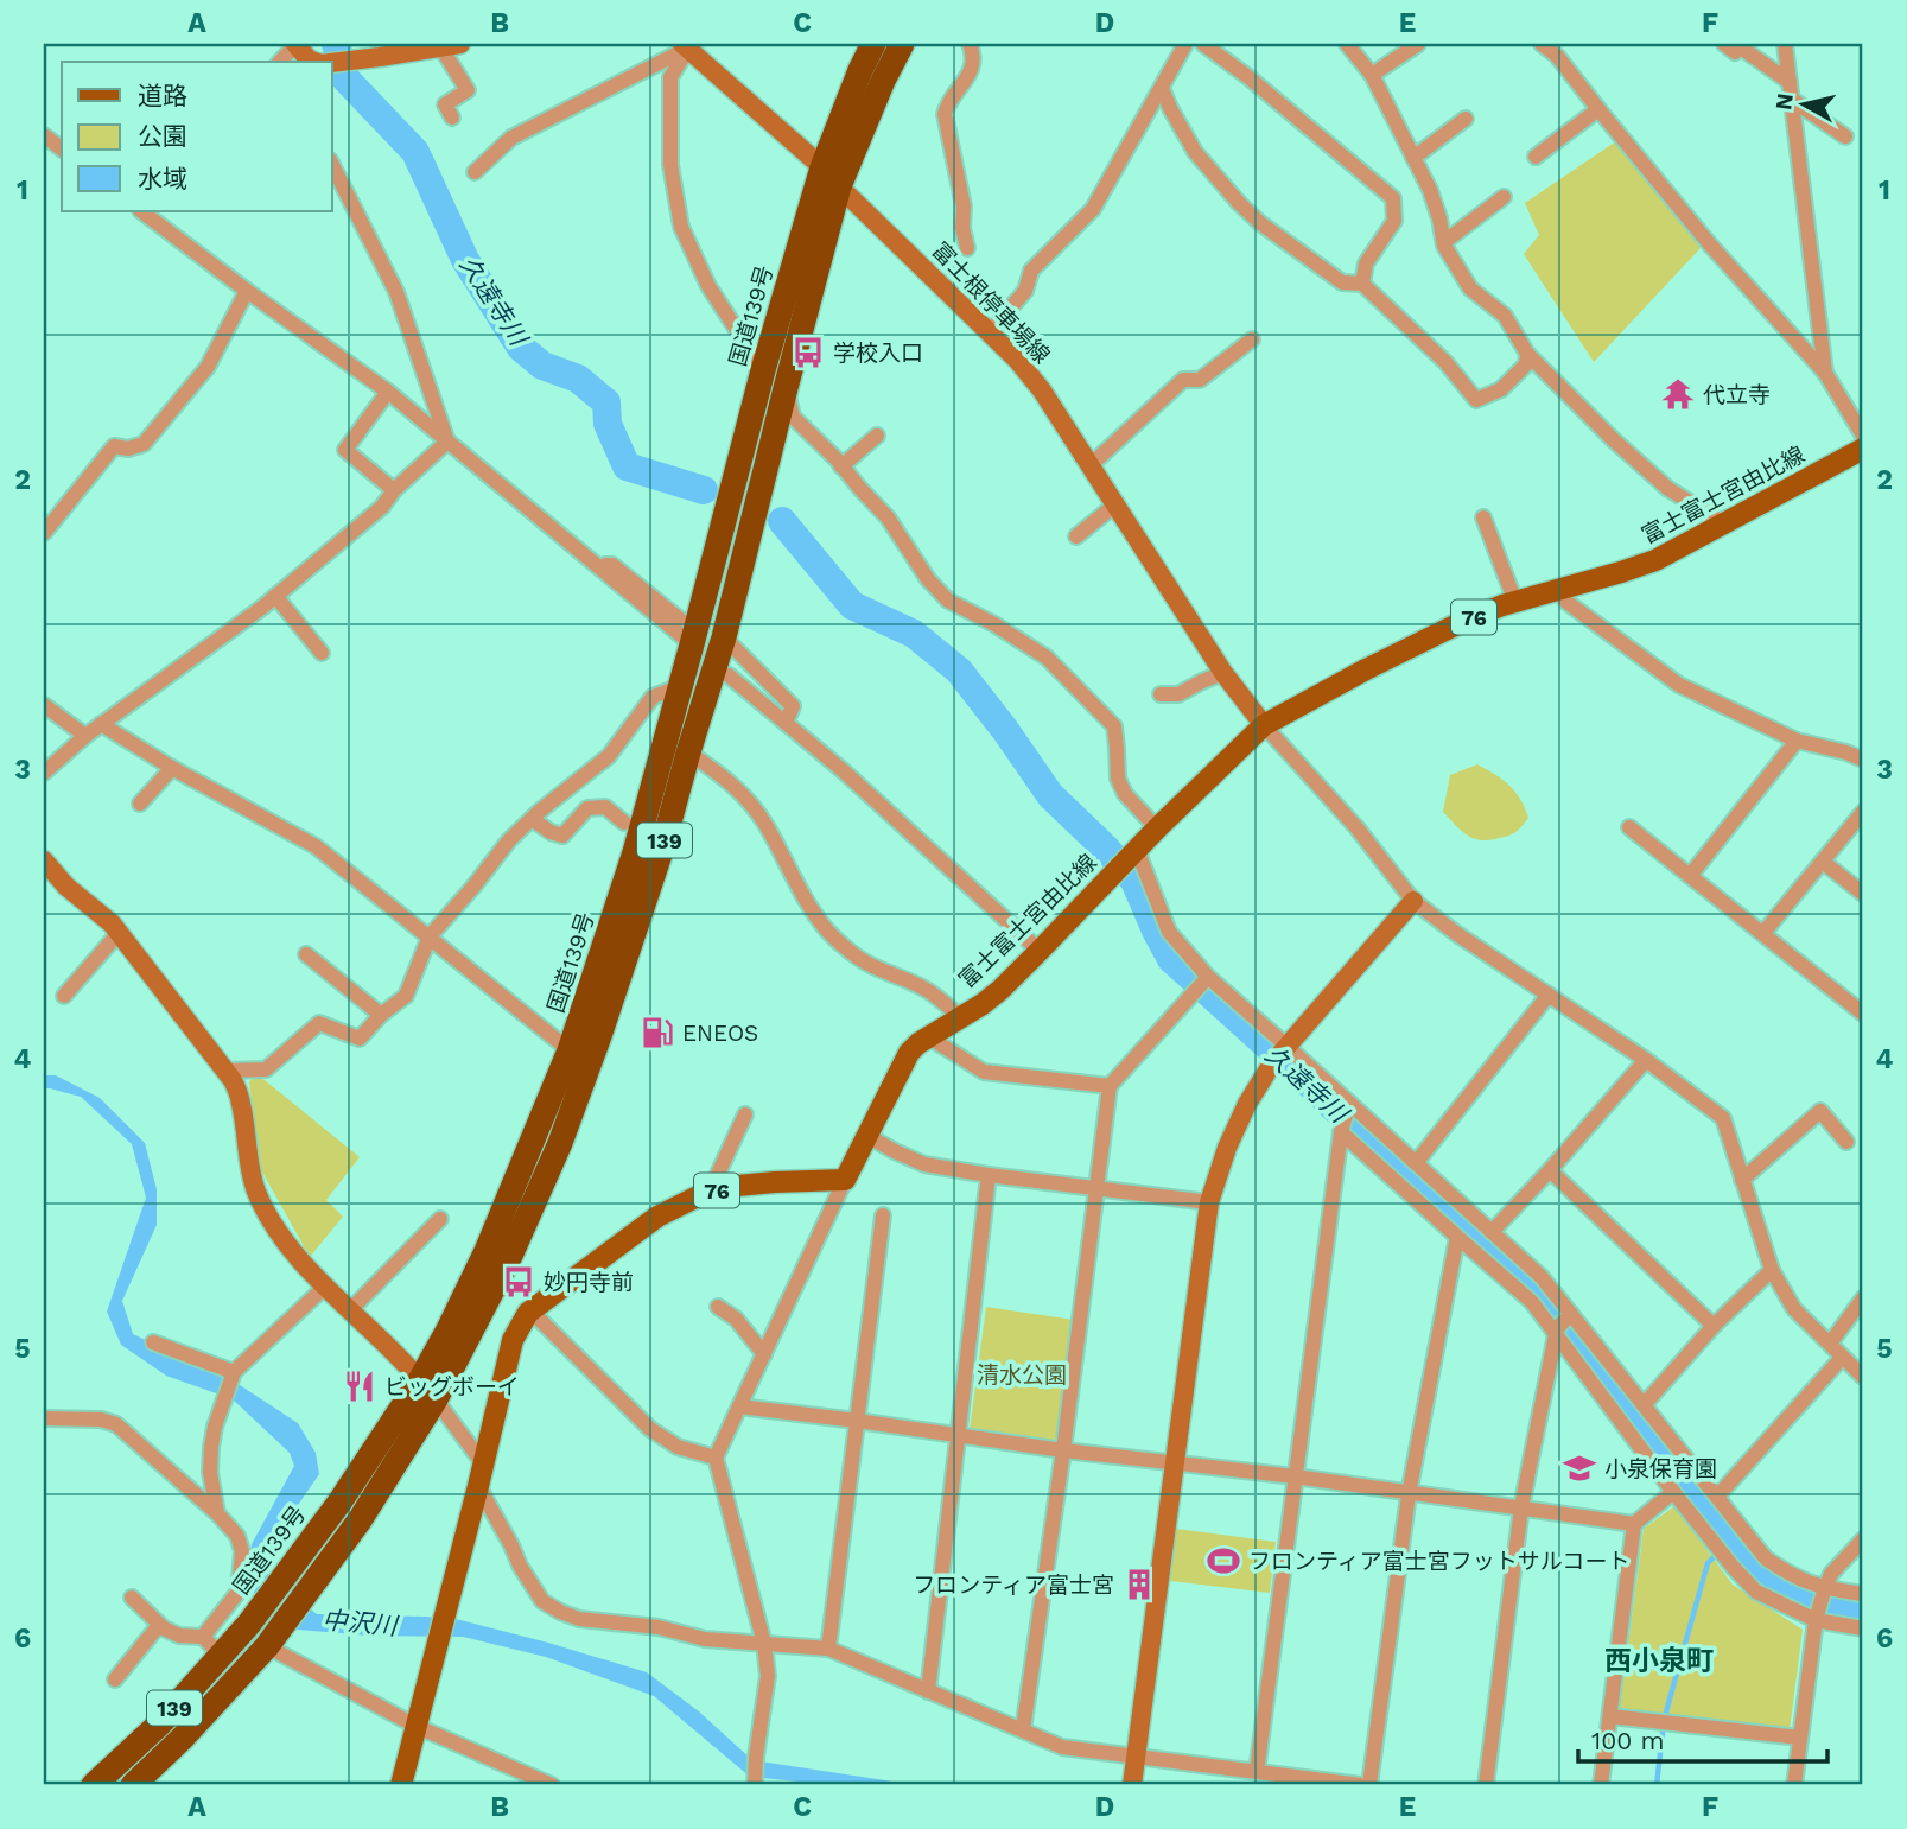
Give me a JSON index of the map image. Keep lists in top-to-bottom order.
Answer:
{
  "streets": {
    "highway": ["国道139号", "139"],
    "main road": ["富士富士宮由比線", "76"],
    "street": ["富士根停車場線"]
  },
  "crossings": [
    ["富士根停車場線", "国道139号"],
    ["富士根停車場線", "富士富士宮由比線"],
    ["富士富士宮由比線", "76"]
  ],
  "districts": ["西小泉町"],
  "water": ["久遠寺川", "中沢川"],
  "parks": ["清水公園"],
  "places": {
    "bus stop": ["学校入口", "妙円寺前"],
    "temple": ["代立寺"],
    "fuel station": ["ENEOS"],
    "restaurant": ["ビッグボーイ"],
    "school or university": ["小泉保育園"],
    "sports": ["フロンティア富士宮フットサルコート"],
    "building": ["フロンティア富士宮"]
  },
  "legend": ["道路", "公園", "水域"],
  "scale_bar": "100 m",
  "north": "left",
  "grid": {
    "columns": [
      "A",
      "B",
      "C",
      "D",
      "E",
      "F"
    ],
    "rows": [
      "1",
      "2",
      "3",
      "4",
      "5",
      "6"
    ]
  }
}
